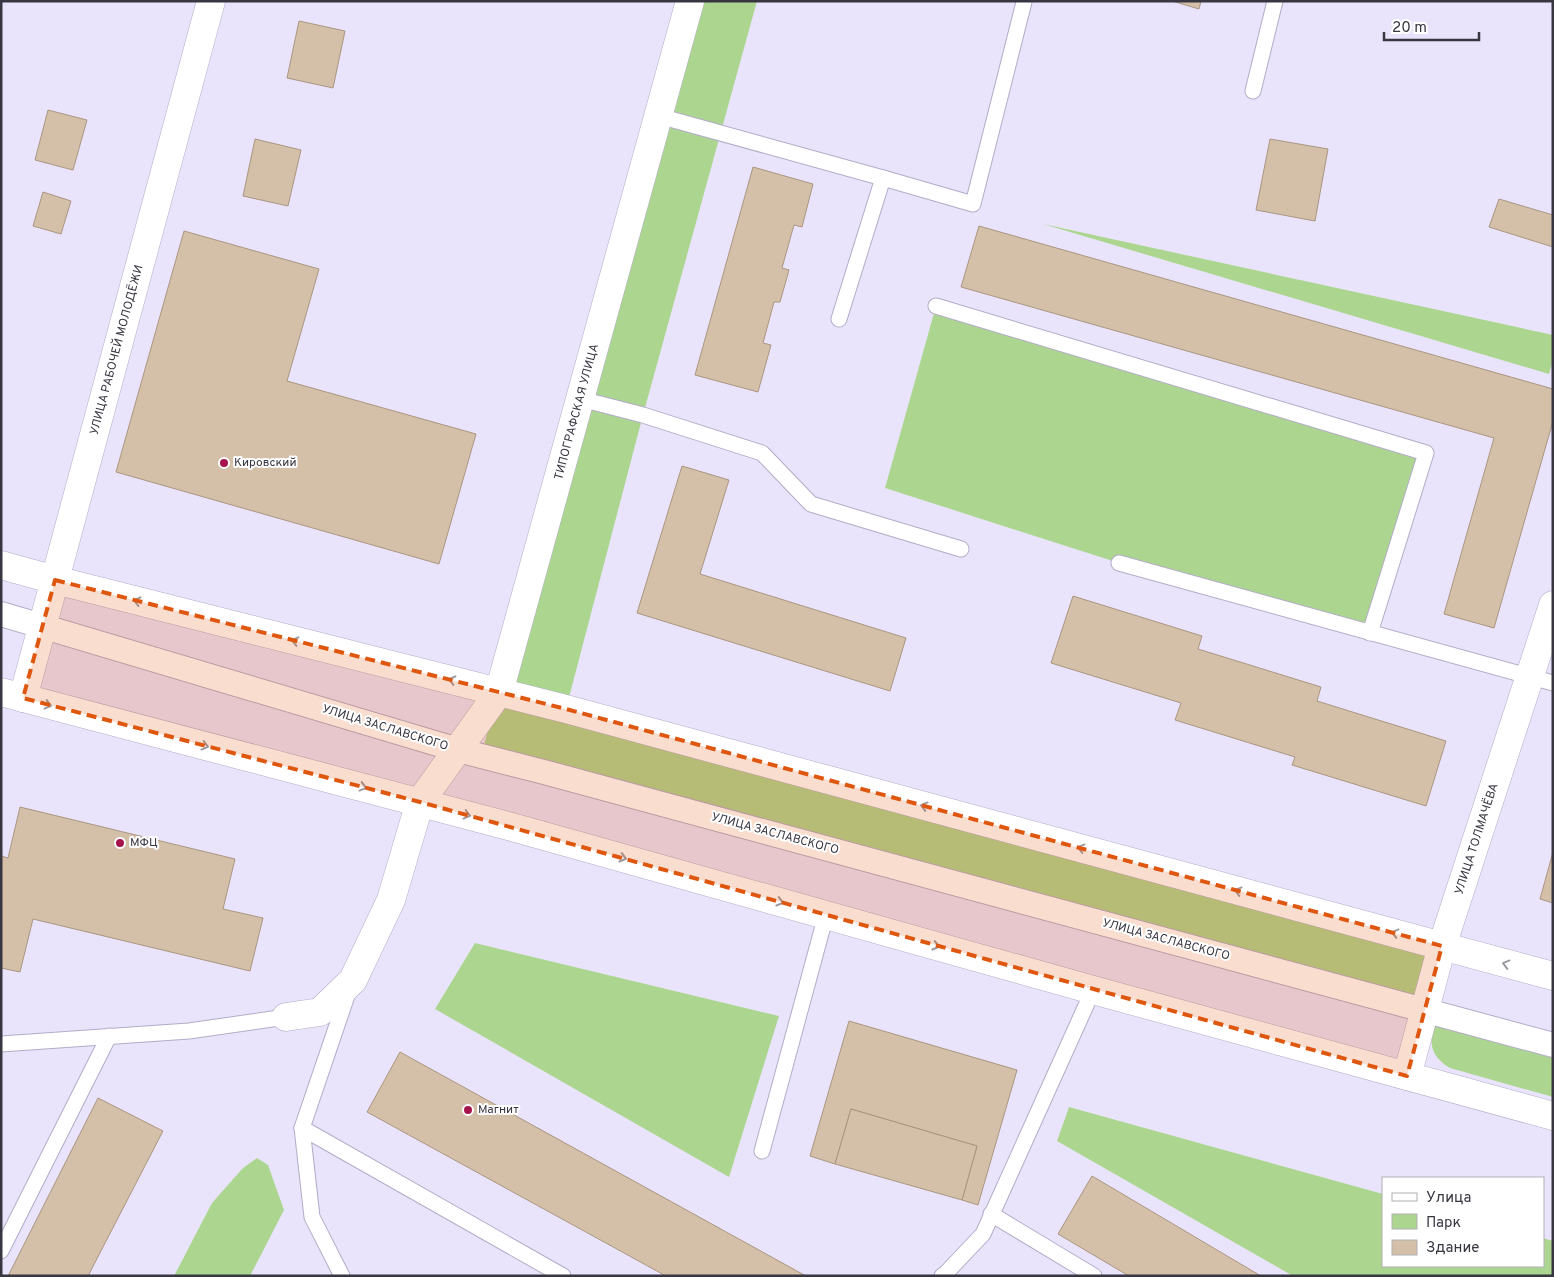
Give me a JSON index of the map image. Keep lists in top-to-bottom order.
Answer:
{
  "streets": {
    "street": [
      "УЛИЦА РАБОЧЕЙ МОЛОДЁЖИ",
      "ТИПОГРАФСКАЯ УЛИЦА",
      "УЛИЦА ЗАСЛАВСКОГО",
      "УЛИЦА ТОЛМАЧЁВА"
    ]
  },
  "crossings": [
    ["УЛИЦА РАБОЧЕЙ МОЛОДЁЖИ", "УЛИЦА ЗАСЛАВСКОГО"],
    ["ТИПОГРАФСКАЯ УЛИЦА", "УЛИЦА ЗАСЛАВСКОГО"],
    ["УЛИЦА ЗАСЛАВСКОГО", "УЛИЦА ТОЛМАЧЁВА"]
  ],
  "places": ["Кировский", "МФЦ", "Магнит"],
  "legend": ["Улица", "Парк", "Здание"],
  "scale_bar": "20 m"
}
